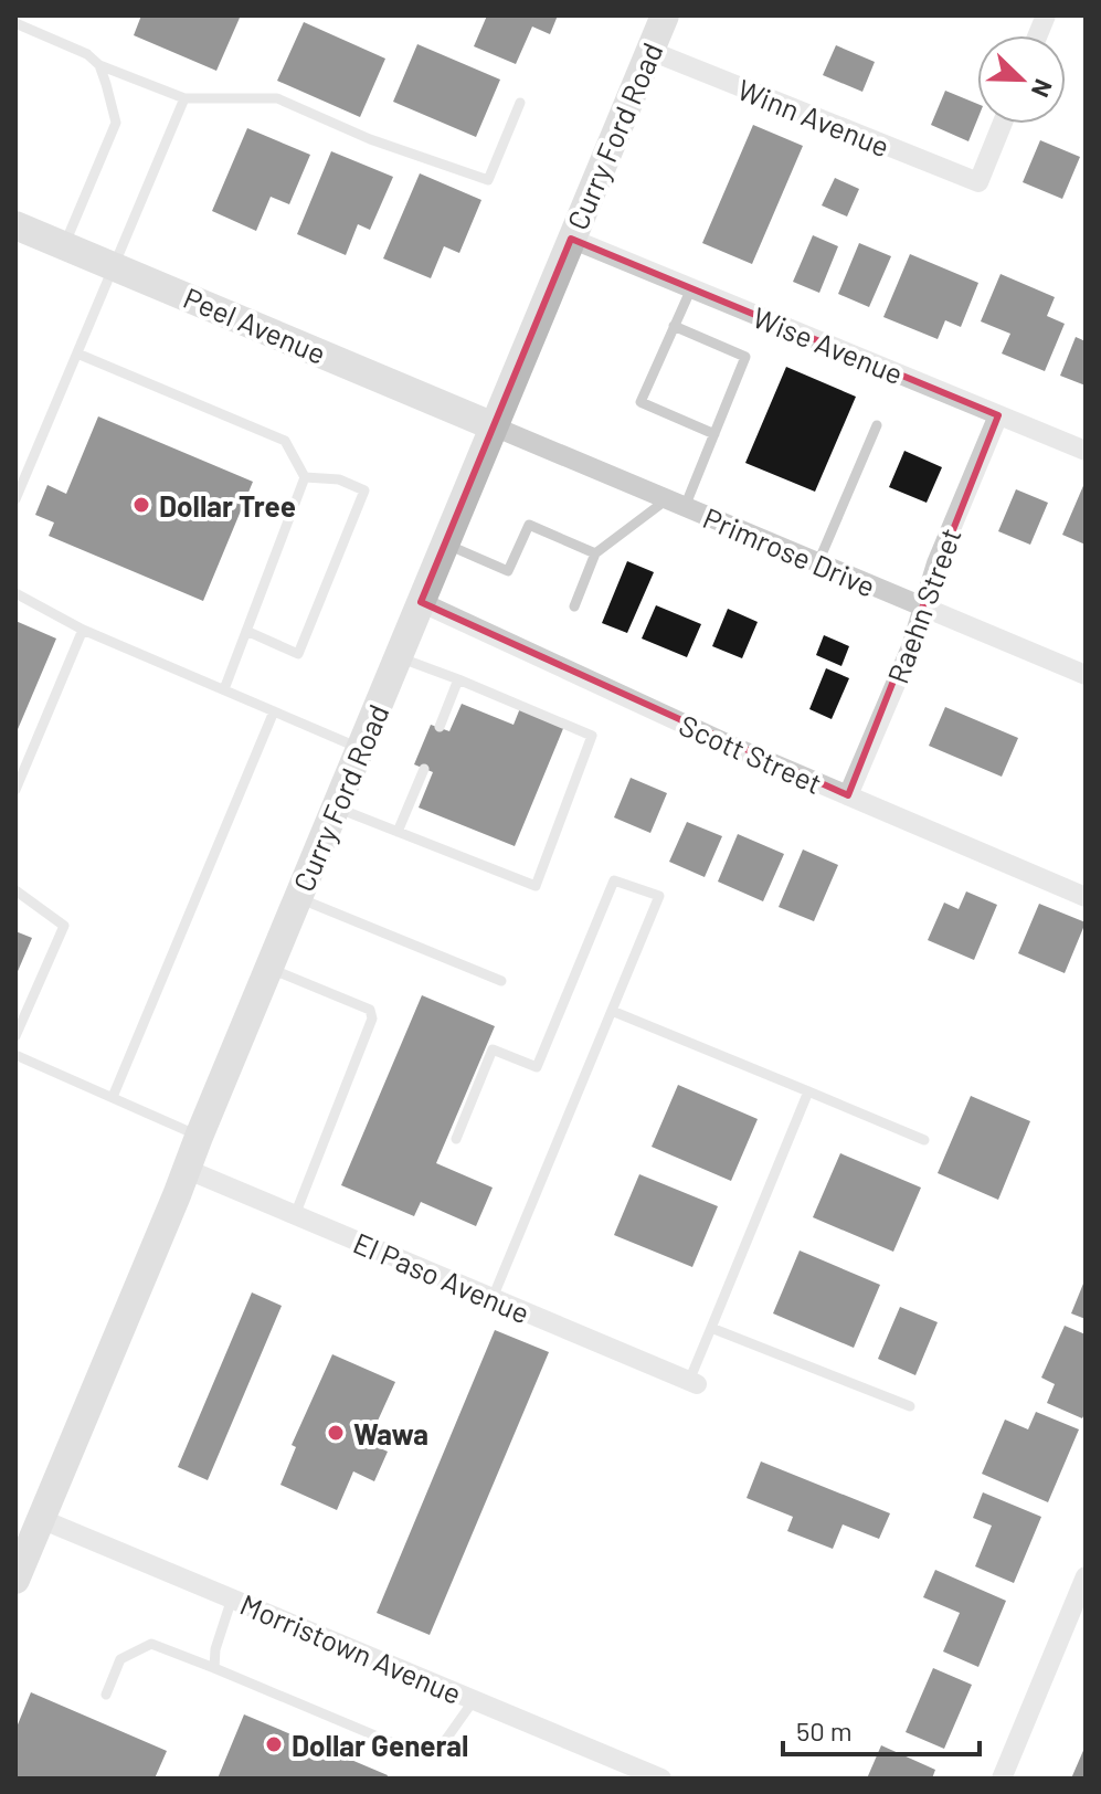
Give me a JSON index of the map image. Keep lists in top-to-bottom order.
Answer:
{
  "streets": {
    "street": [
      "Winn Avenue",
      "Curry Ford Road",
      "Peel Avenue",
      "Wise Avenue",
      "Primrose Drive",
      "Raehn Street",
      "Scott Street",
      "El Paso Avenue",
      "Morristown Avenue"
    ]
  },
  "crossings": [
    ["Winn Avenue", "Curry Ford Road"],
    ["Curry Ford Road", "Peel Avenue"],
    ["Curry Ford Road", "Wise Avenue"],
    ["Curry Ford Road", "Primrose Drive"],
    ["Curry Ford Road", "Scott Street"],
    ["Curry Ford Road", "El Paso Avenue"],
    ["Curry Ford Road", "Morristown Avenue"],
    ["Peel Avenue", "Primrose Drive"],
    ["Wise Avenue", "Raehn Street"],
    ["Primrose Drive", "Raehn Street"],
    ["Raehn Street", "Scott Street"]
  ],
  "places": ["Dollar Tree", "Wawa", "Dollar General"],
  "scale_bar": "50 m",
  "north": "bottom right"
}
